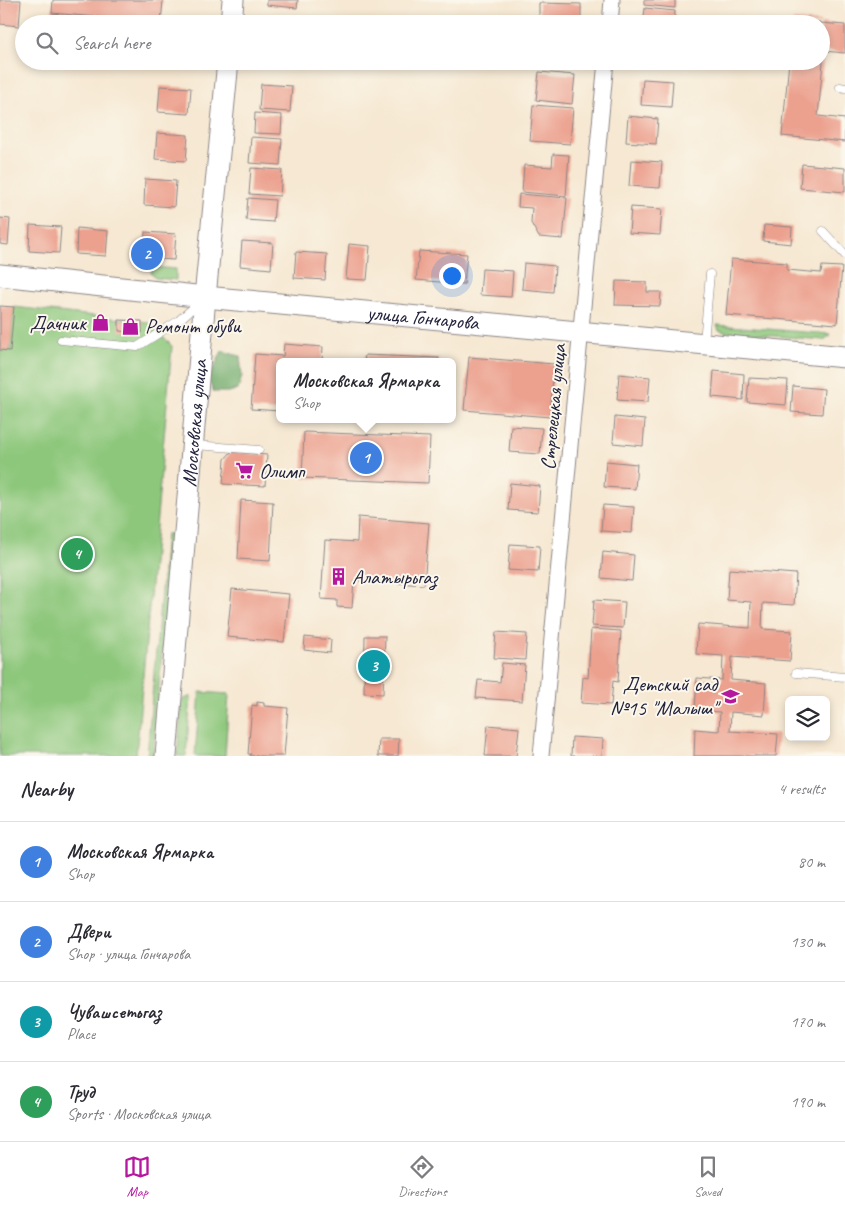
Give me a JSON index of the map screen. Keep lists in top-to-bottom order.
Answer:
{
  "streets": {
    "main road": ["улица Гончарова", "Московская улица"],
    "street": ["Стрелецкая улица"]
  },
  "crossings": [
    ["улица Гончарова", "Стрелецкая улица"],
    ["улица Гончарова", "Московская улица"]
  ],
  "places": {
    "shop": ["Дачник", "Ремонт обуви"],
    "supermarket": ["Олимп"],
    "building": ["Алатырьгаз"],
    "school or university": ["Детский сад №15 \"Малыш\""]
  },
  "page": {
    "search": "Search here",
    "pins": [
      "2",
      "1",
      "4",
      "3"
    ],
    "popup": ["Московская Ярмарка", "Shop"],
    "heading": ["Nearby", "4 results"],
    "list": [
      {
        "mark": "1",
        "name": "Московская Ярмарка",
        "note": "Shop",
        "value": "80 m"
      },
      {
        "mark": "2",
        "name": "Двери",
        "note": "Shop · улица Гончарова",
        "value": "130 m"
      },
      {
        "mark": "3",
        "name": "Чувашсетьгаз",
        "note": "Place",
        "value": "170 m"
      },
      {
        "mark": "4",
        "name": "Труд",
        "note": "Sports · Московская улица",
        "value": "190 m"
      }
    ],
    "nav": ["Map", "Directions", "Saved"]
  }
}
